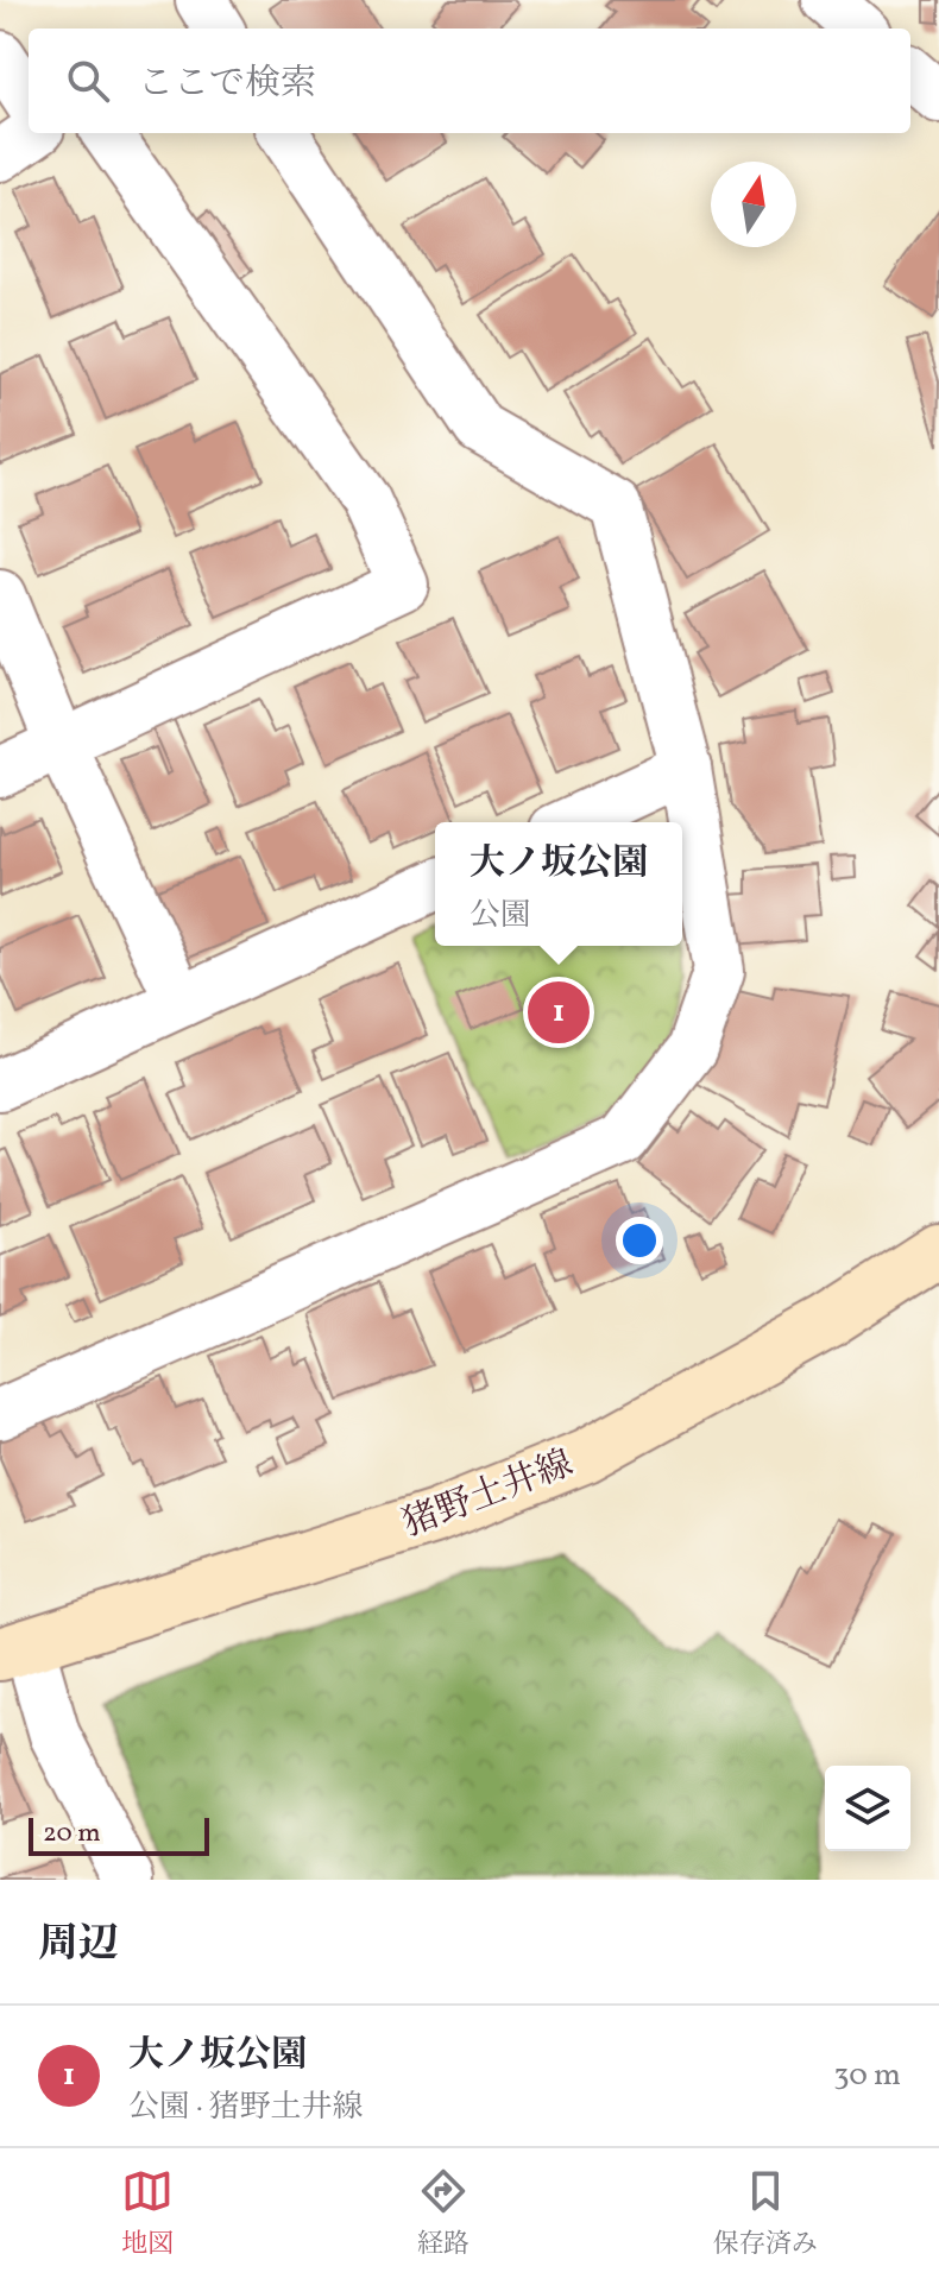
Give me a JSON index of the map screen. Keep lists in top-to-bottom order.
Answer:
{
  "streets": {
    "main road": ["猪野土井線"]
  },
  "scale_bar": "20 m",
  "north": "top",
  "page": {
    "search": "ここで検索",
    "popup": ["大ノ坂公園", "公園"],
    "pins": "1",
    "scale": "20 m",
    "heading": "周辺",
    "list": [
      {
        "mark": "1",
        "name": "大ノ坂公園",
        "note": "公園 · 猪野土井線",
        "value": "30 m"
      }
    ],
    "nav": ["地図", "経路", "保存済み"]
  }
}
